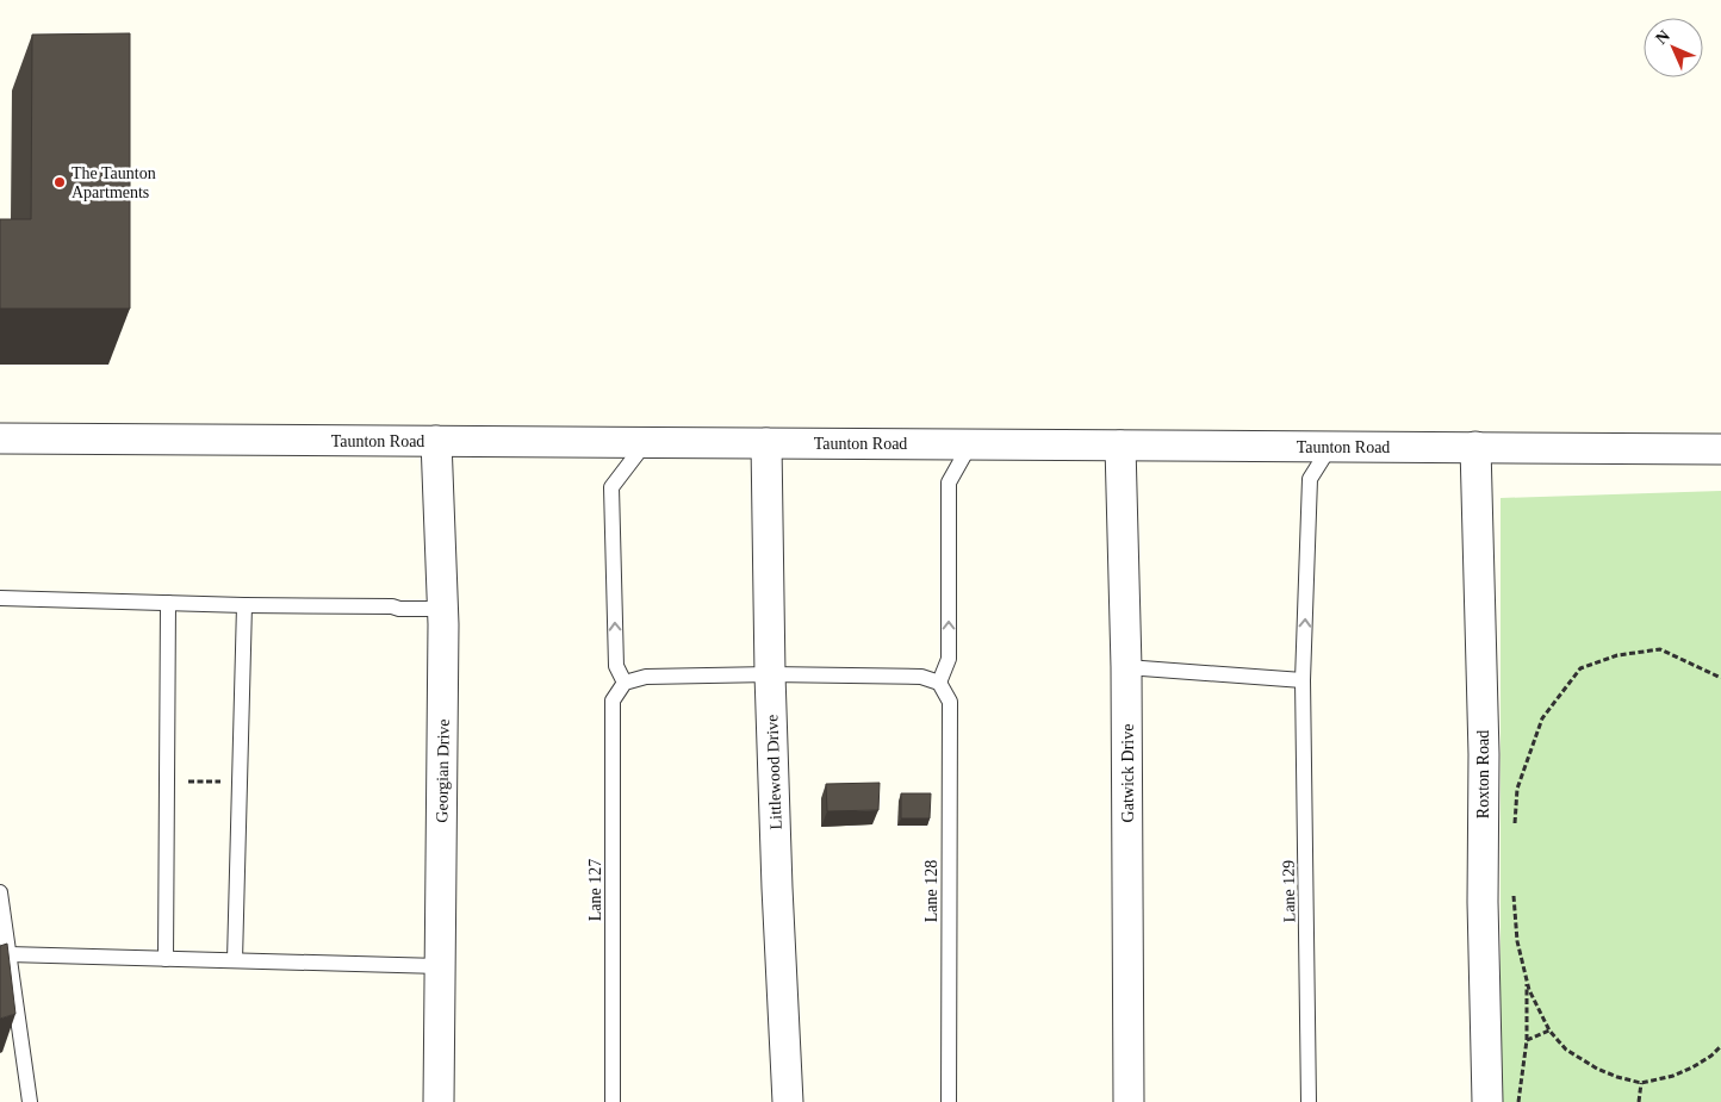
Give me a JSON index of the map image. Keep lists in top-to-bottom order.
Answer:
{
  "streets": {
    "street": [
      "Taunton Road",
      "Georgian Drive",
      "Littlewood Drive",
      "Gatwick Drive",
      "Roxton Road"
    ],
    "lane": ["Lane 127", "Lane 128", "Lane 129"]
  },
  "crossings": [
    ["Taunton Road", "Georgian Drive"],
    ["Taunton Road", "Littlewood Drive"],
    ["Taunton Road", "Gatwick Drive"],
    ["Taunton Road", "Roxton Road"],
    ["Taunton Road", "Lane 129"]
  ],
  "one_way": ["Lane 129"],
  "places": ["The Taunton Apartments"],
  "north": "top left"
}
